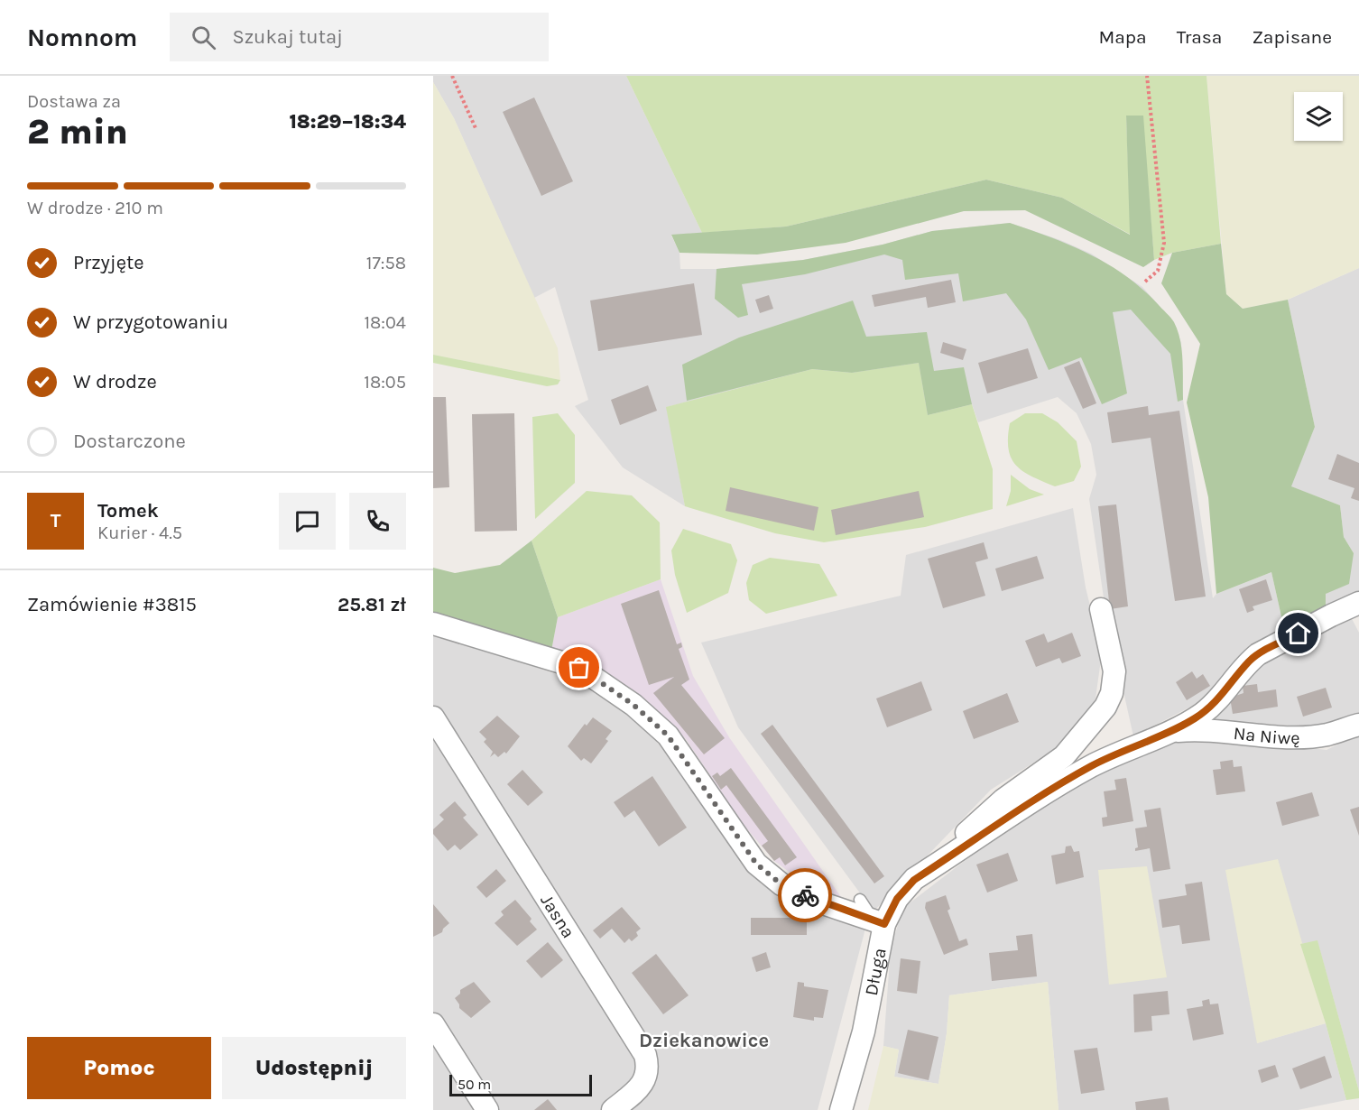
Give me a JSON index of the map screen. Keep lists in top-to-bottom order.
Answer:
{
  "streets": {
    "street": ["Na Niwę", "Jasna", "Długa"]
  },
  "crossings": [
    ["Na Niwę", "Długa"]
  ],
  "districts": ["Dziekanowice"],
  "scale_bar": "50 m",
  "page": {
    "header": "Nomnom",
    "search": "Szukaj tutaj",
    "nav": ["Mapa", "Trasa", "Zapisane"],
    "heading": ["2 min", "Dostawa za", "18:29–18:34"],
    "panel": [
      "Tomek",
      "Kurier · 4.5",
      "Zamówienie #3815",
      "25.81 zł"
    ],
    "bar": "W drodze · 210 m",
    "list": [
      ["Przyjęte", "17:58"],
      ["W przygotowaniu", "18:04"],
      ["W drodze", "18:05"],
      "Dostarczone"
    ],
    "round": "T",
    "buttons": ["Pomoc", "Udostępnij"],
    "scale": "50 m"
  }
}
